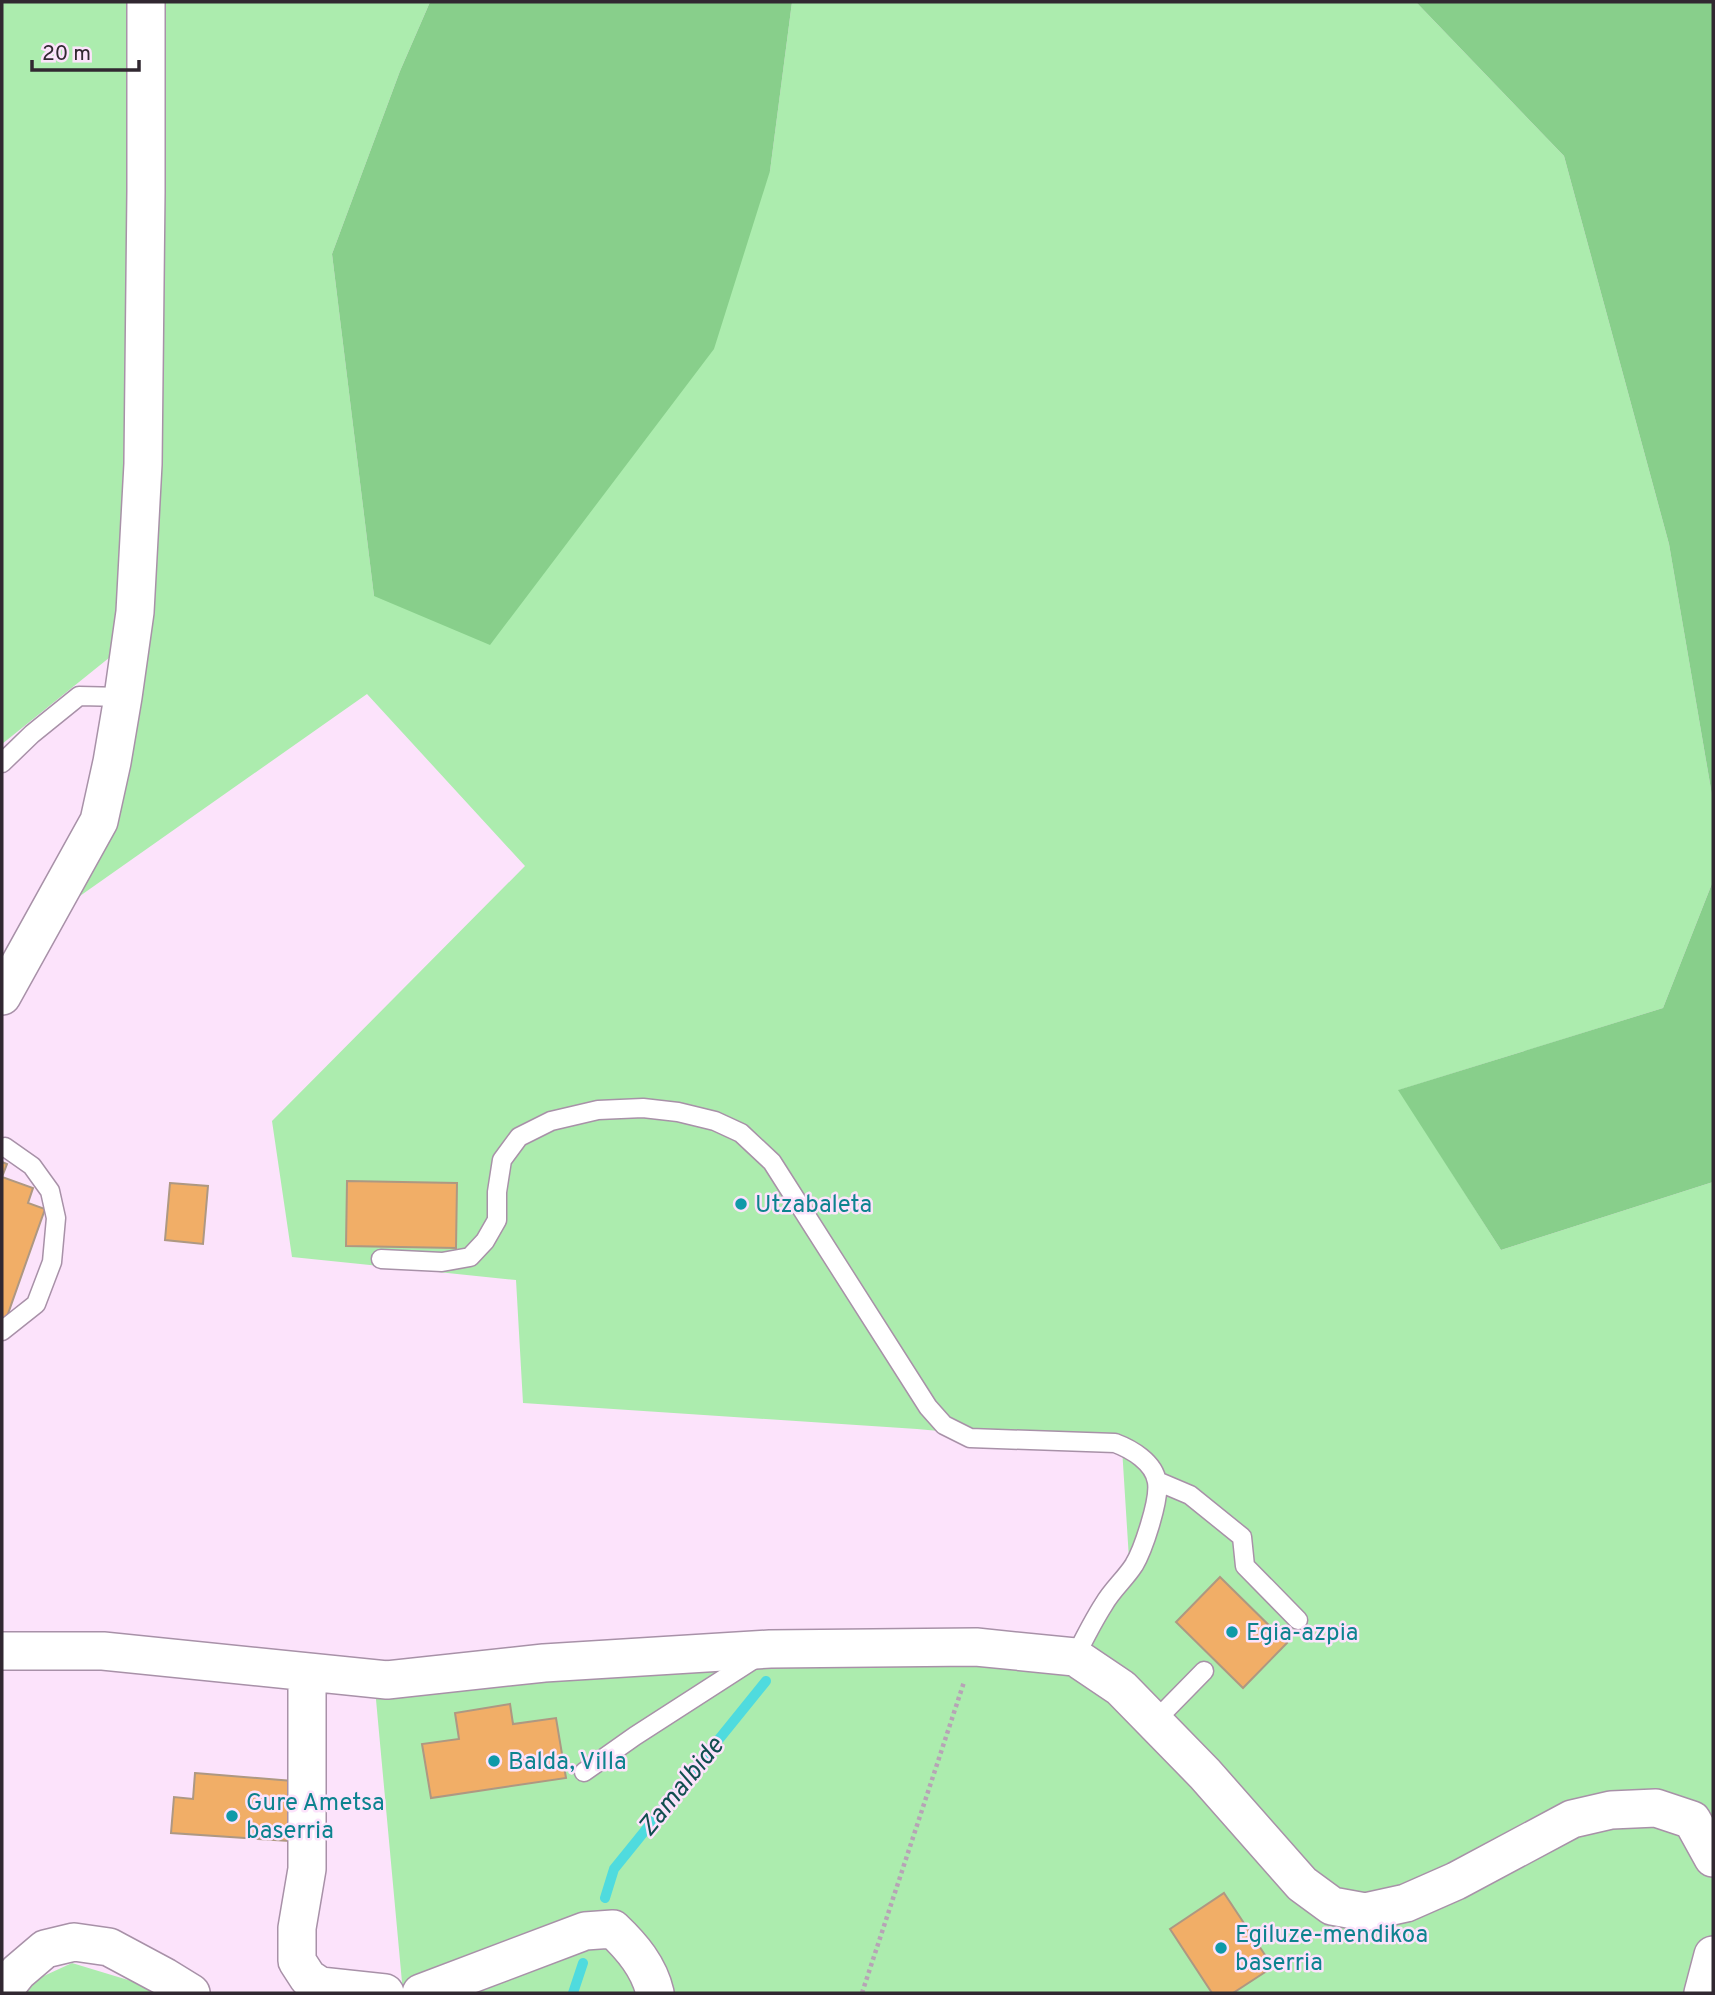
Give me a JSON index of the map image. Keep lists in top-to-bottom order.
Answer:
{
  "water": ["Zamalbide"],
  "places": [
    "Utzabaleta",
    "Egia-azpia",
    "Balda, Villa",
    "Gure Ametsa baserria",
    "Egiluze-mendikoa baserria"
  ],
  "scale_bar": "20 m"
}
